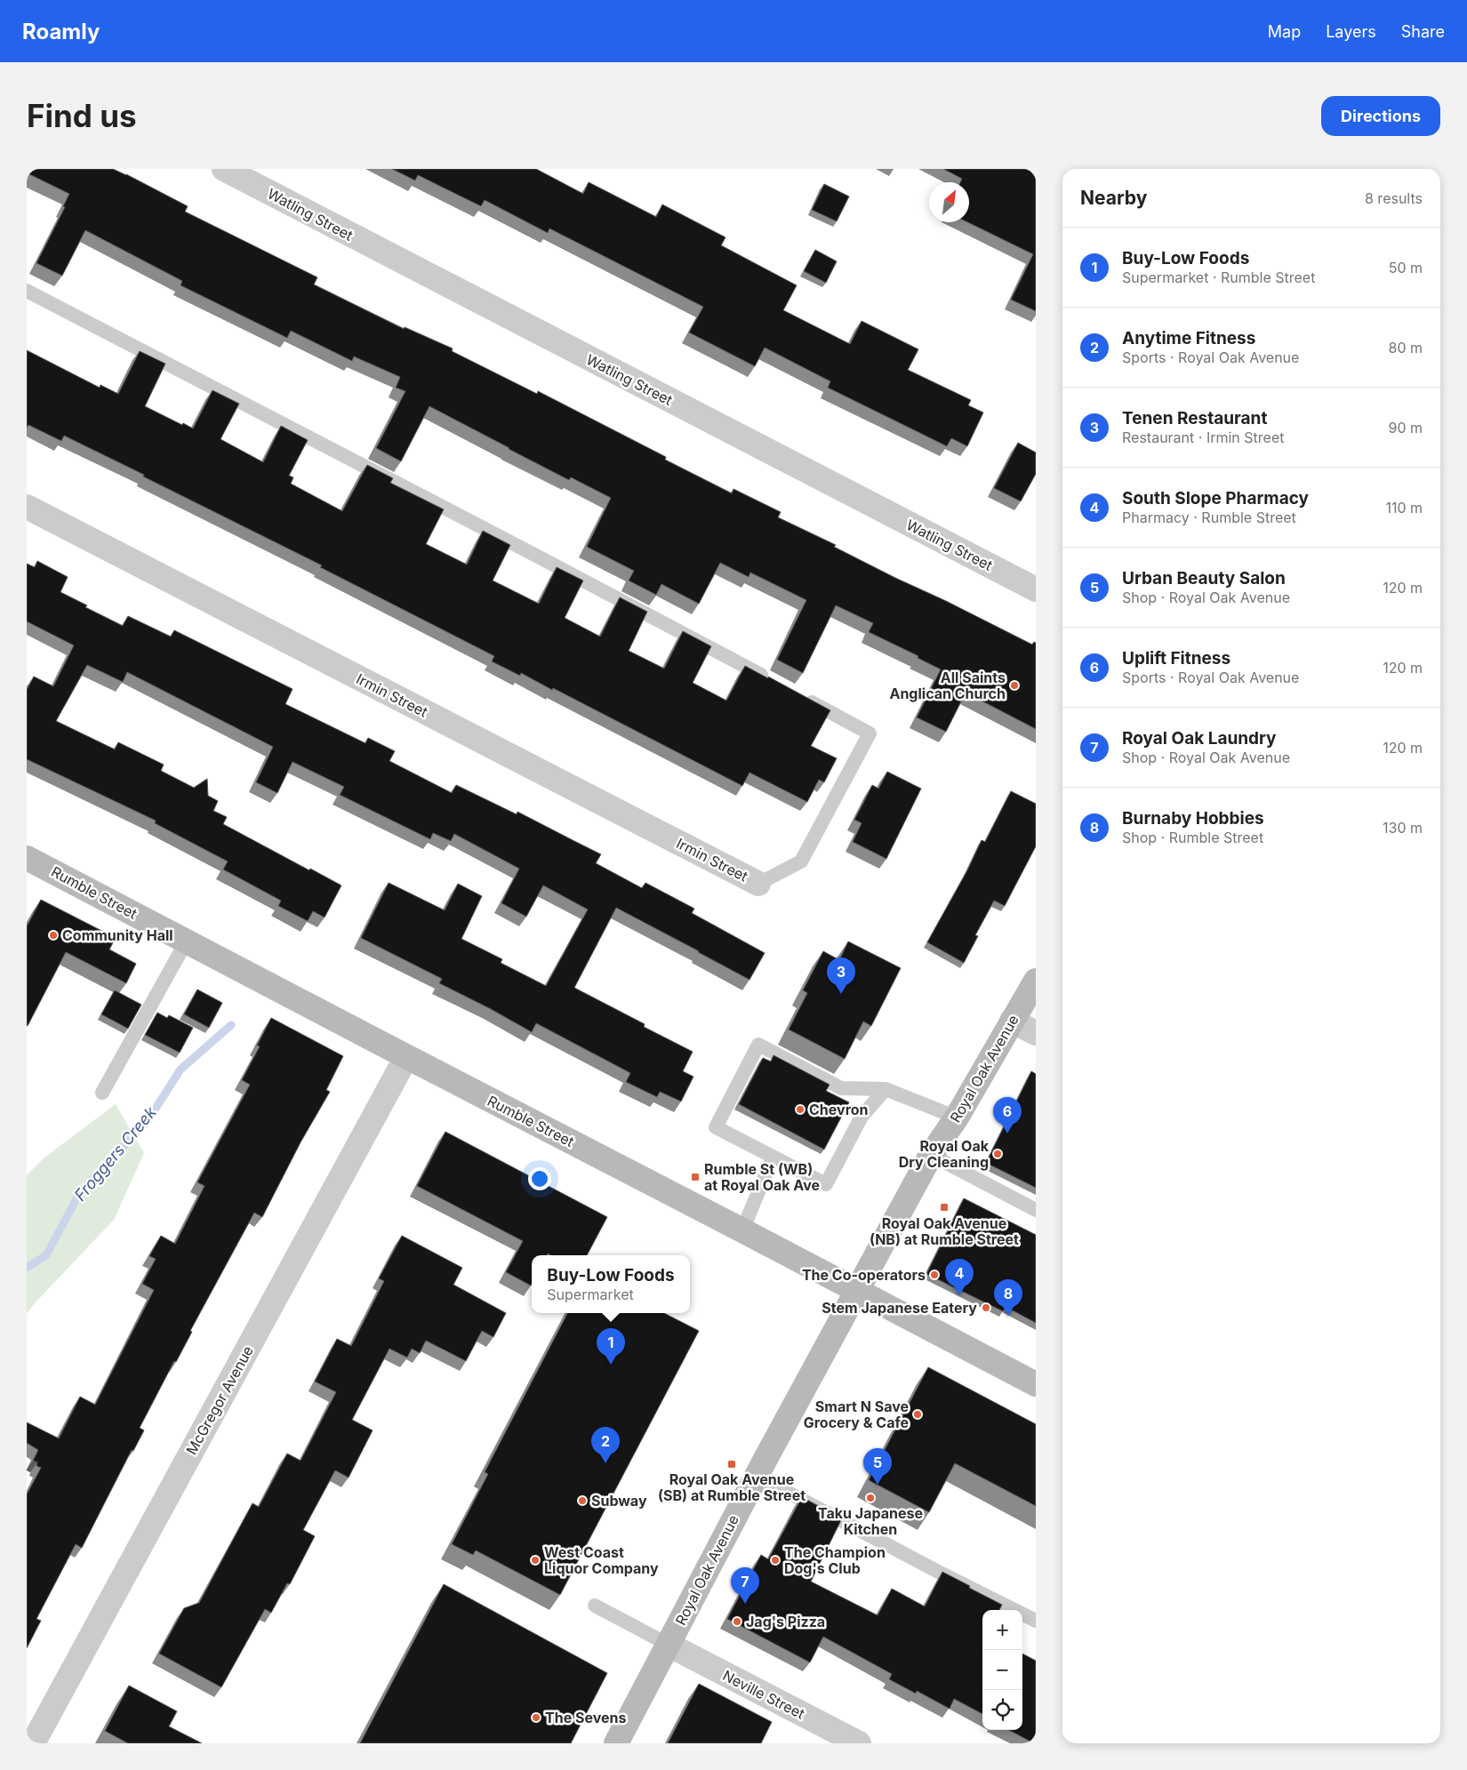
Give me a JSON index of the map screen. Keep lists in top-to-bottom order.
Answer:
{
  "streets": {
    "street": [
      "Watling Street",
      "Irmin Street",
      "Rumble Street",
      "Royal Oak Avenue",
      "McGregor Avenue",
      "Neville Street"
    ]
  },
  "crossings": [
    ["Rumble Street", "Royal Oak Avenue"],
    ["Rumble Street", "McGregor Avenue"],
    ["Royal Oak Avenue", "Neville Street"]
  ],
  "water": ["Froggers Creek"],
  "places": {
    "other": [
      "All Saints Anglican Church",
      "Community Hall",
      "Chevron",
      "Royal Oak Dry Cleaning",
      "The Co-operators",
      "Stem Japanese Eatery",
      "Smart N Save Grocery & Cafe",
      "Taku Japanese Kitchen",
      "Subway",
      "West Coast Liquor Company",
      "The Champion Dog's Club",
      "Jag's Pizza",
      "The Sevens"
    ],
    "transit": ["Rumble St (WB) at Royal Oak Ave", "Royal Oak Avenue (NB) at Rumble Street", "Royal Oak Avenue (SB) at Rumble Street"]
  },
  "north": "top right",
  "page": {
    "header": "Roamly",
    "nav": ["Map", "Layers", "Share"],
    "buttons": "Directions",
    "title": "Find us",
    "heading": ["Nearby", "8 results"],
    "list": [
      {
        "mark": "1",
        "name": "Buy-Low Foods",
        "note": "Supermarket · Rumble Street",
        "value": "50 m"
      },
      {
        "mark": "2",
        "name": "Anytime Fitness",
        "note": "Sports · Royal Oak Avenue",
        "value": "80 m"
      },
      {
        "mark": "3",
        "name": "Tenen Restaurant",
        "note": "Restaurant · Irmin Street",
        "value": "90 m"
      },
      {
        "mark": "4",
        "name": "South Slope Pharmacy",
        "note": "Pharmacy · Rumble Street",
        "value": "110 m"
      },
      {
        "mark": "5",
        "name": "Urban Beauty Salon",
        "note": "Shop · Royal Oak Avenue",
        "value": "120 m"
      },
      {
        "mark": "6",
        "name": "Uplift Fitness",
        "note": "Sports · Royal Oak Avenue",
        "value": "120 m"
      },
      {
        "mark": "7",
        "name": "Royal Oak Laundry",
        "note": "Shop · Royal Oak Avenue",
        "value": "120 m"
      },
      {
        "mark": "8",
        "name": "Burnaby Hobbies",
        "note": "Shop · Rumble Street",
        "value": "130 m"
      }
    ],
    "pins": [
      "3",
      "6",
      "4",
      "8",
      "1",
      "2",
      "5",
      "7"
    ],
    "popup": ["Buy-Low Foods", "Supermarket"],
    "map_buttons": ["+", "−"]
  }
}
